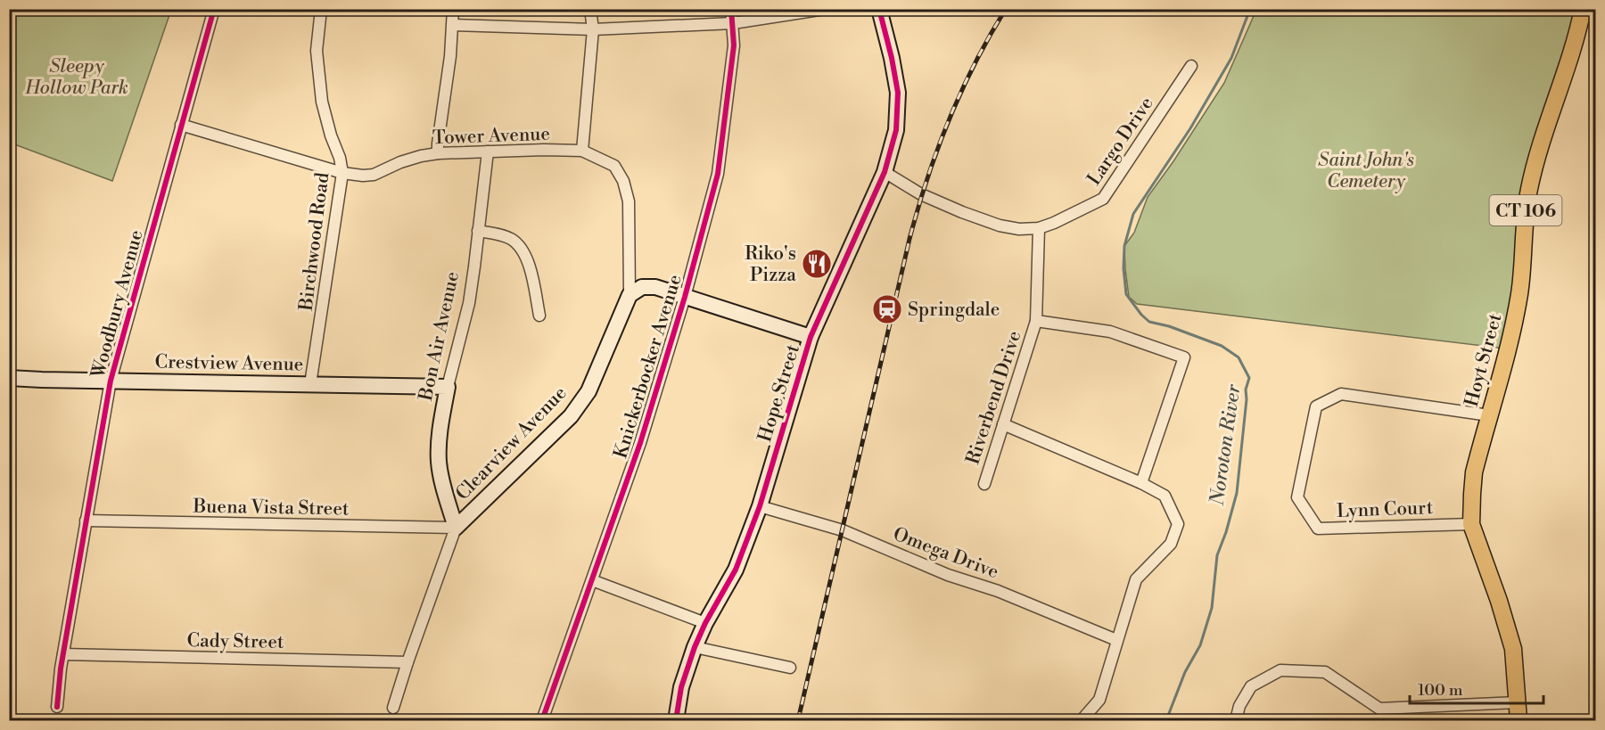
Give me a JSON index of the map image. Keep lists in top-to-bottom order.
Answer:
{
  "streets": {
    "main road": ["CT 106", "Hoyt Street"],
    "street": [
      "Tower Avenue",
      "Largo Drive",
      "Birchwood Road",
      "Woodbury Avenue",
      "Bon Air Avenue",
      "Crestview Avenue",
      "Knickerbocker Avenue",
      "Hope Street",
      "Riverbend Drive",
      "Clearview Avenue",
      "Buena Vista Street",
      "Lynn Court",
      "Omega Drive",
      "Cady Street"
    ]
  },
  "crossings": [
    ["Tower Avenue", "Birchwood Road"],
    ["Tower Avenue", "Woodbury Avenue"],
    ["Tower Avenue", "Bon Air Avenue"],
    ["Tower Avenue", "Clearview Avenue"],
    ["Largo Drive", "Hope Street"],
    ["Largo Drive", "Riverbend Drive"],
    ["Birchwood Road", "Crestview Avenue"],
    ["Woodbury Avenue", "Crestview Avenue"],
    ["Woodbury Avenue", "Buena Vista Street"],
    ["Woodbury Avenue", "Cady Street"],
    ["Bon Air Avenue", "Crestview Avenue"],
    ["Bon Air Avenue", "Clearview Avenue"],
    ["Bon Air Avenue", "Buena Vista Street"],
    ["Hoyt Street", "Lynn Court"],
    ["Hope Street", "Omega Drive"],
    ["Clearview Avenue", "Buena Vista Street"],
    ["Clearview Avenue", "Cady Street"]
  ],
  "water": ["Noroton River"],
  "parks": ["Sleepy Hollow Park", "Saint John's Cemetery"],
  "places": {
    "restaurant": ["Riko's Pizza"],
    "station": ["Springdale"]
  },
  "scale_bar": "100 m"
}
